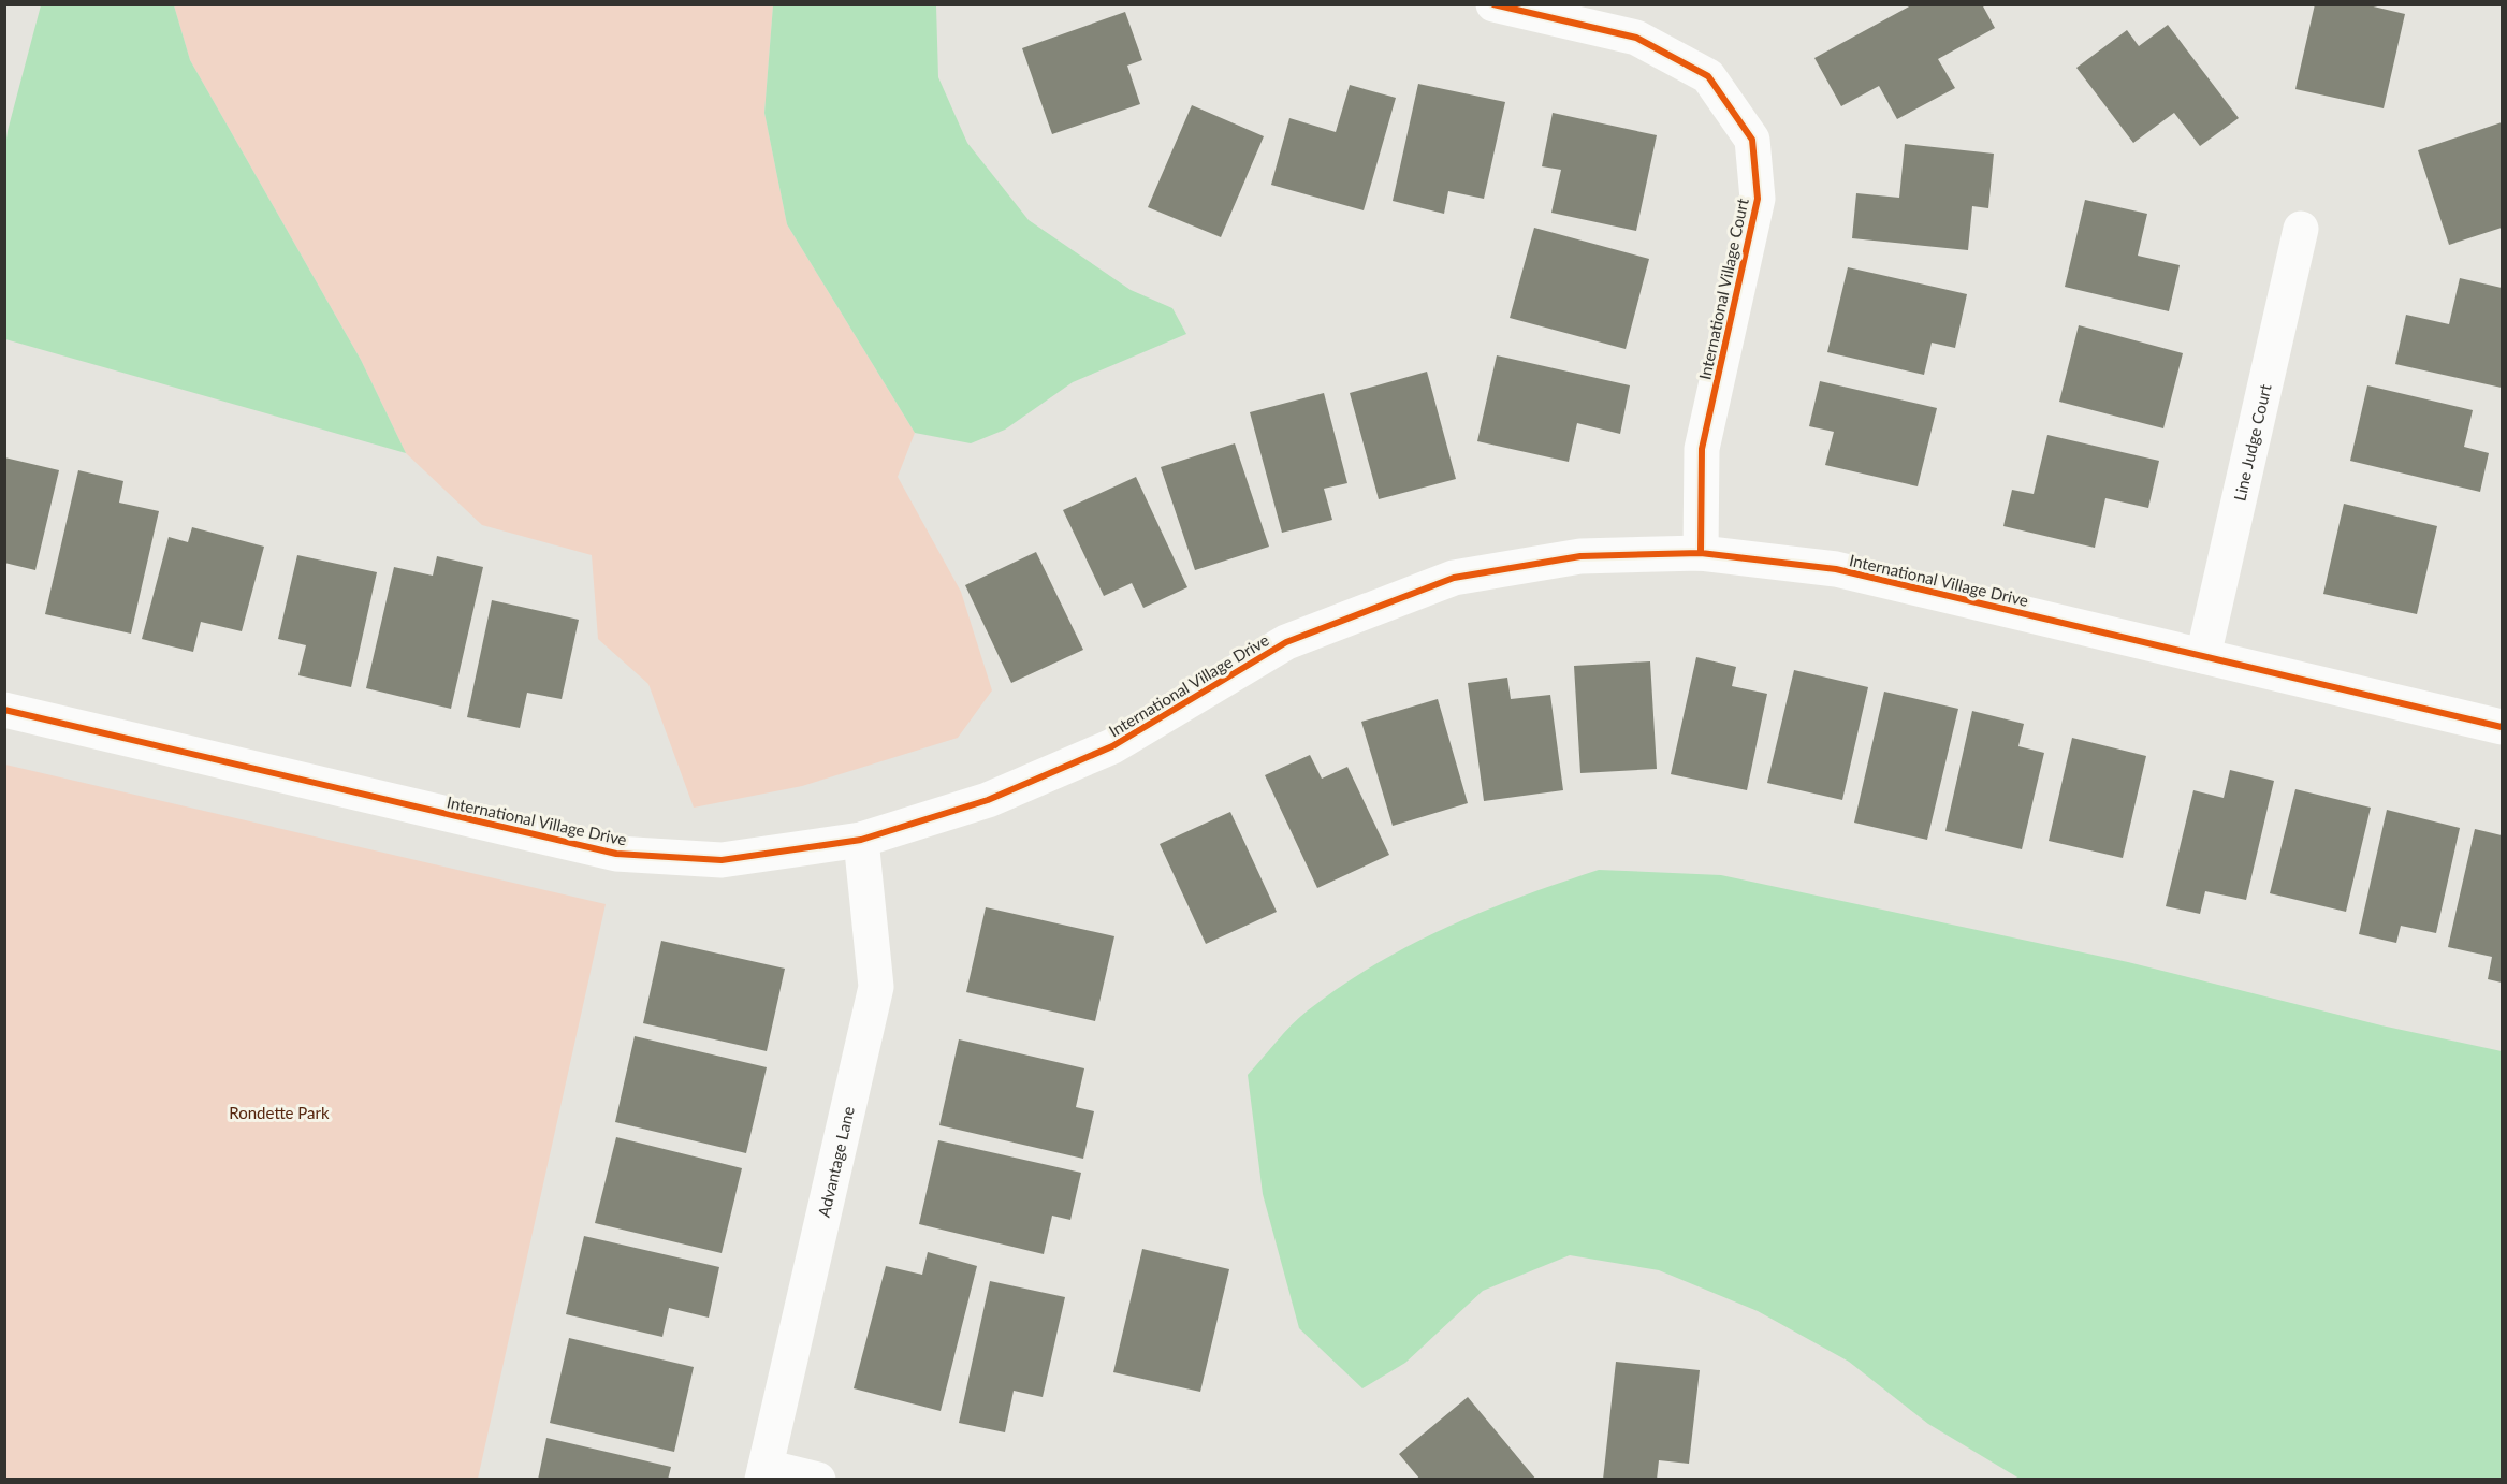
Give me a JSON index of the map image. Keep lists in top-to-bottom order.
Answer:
{
  "streets": {
    "street": [
      "International Village Court",
      "Line Judge Court",
      "International Village Drive",
      "Advantage Lane"
    ]
  },
  "crossings": [
    ["International Village Court", "International Village Drive"],
    ["Line Judge Court", "International Village Drive"],
    ["International Village Drive", "Advantage Lane"]
  ],
  "parks": ["Rondette Park"]
}
